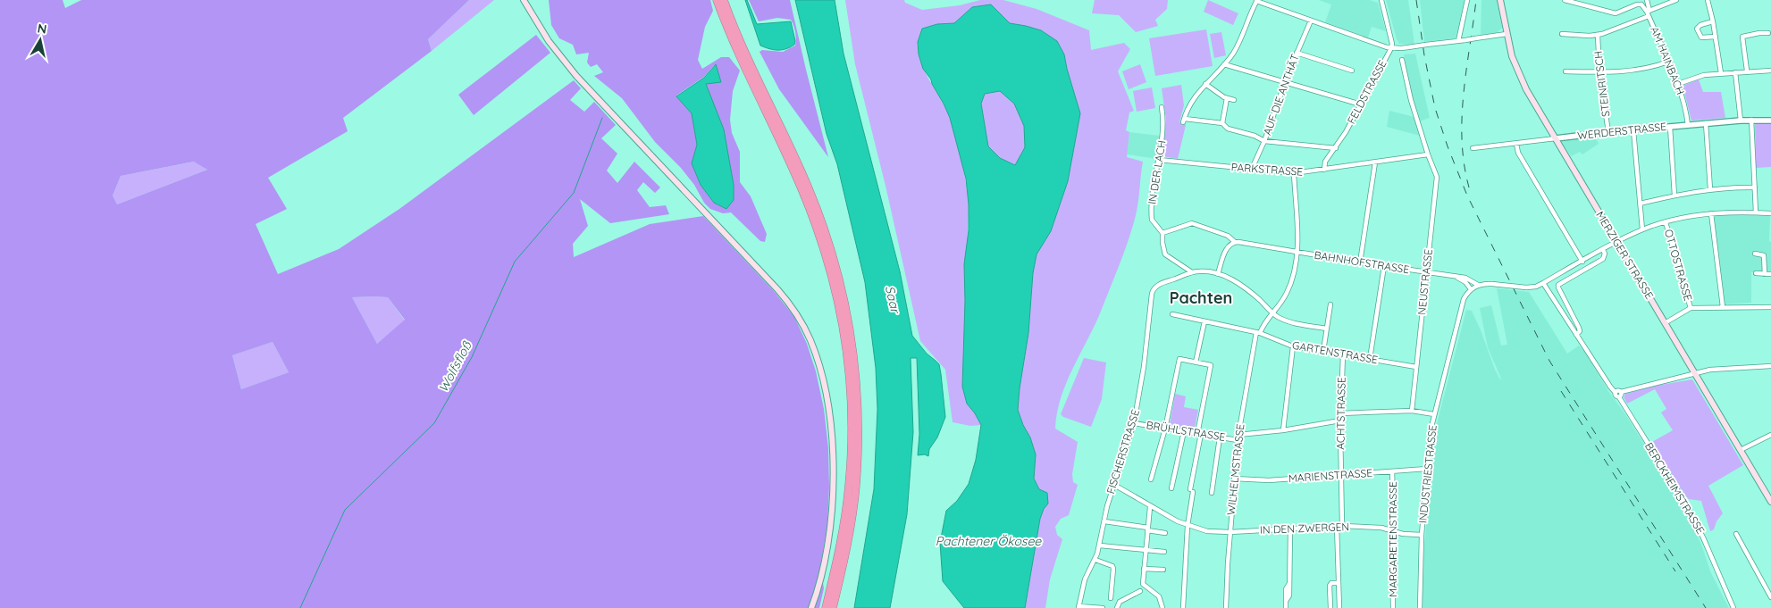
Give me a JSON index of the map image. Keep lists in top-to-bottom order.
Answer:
{
  "streets": {
    "main road": ["MERZIGER STRASSE"],
    "street": [
      "AM HAINBACH",
      "STEINRITSCH",
      "FELDSTRASSE",
      "AUF DIE ANTHÄT",
      "WERDERSTRASSE",
      "PARKSTRASSE",
      "IN DER LACH",
      "BAHNHOFSTRASSE",
      "OTTOSTRASSE",
      "NEUSTRASSE",
      "GARTENSTRASSE",
      "ACHTSTRASSE",
      "BRÜHLSTRASSE",
      "FISCHERSTRASSE",
      "WILHELMSTRASSE",
      "INDUSTRIESTRASSE",
      "MARIENSTRASSE",
      "BERCKHEIMSTRASSE",
      "IN DEN ZWERGEN",
      "MARGARETENSTRASSE"
    ]
  },
  "crossings": [
    ["AM HAINBACH", "WERDERSTRASSE"],
    ["STEINRITSCH", "WERDERSTRASSE"],
    ["FELDSTRASSE", "PARKSTRASSE"],
    ["FELDSTRASSE", "MERZIGER STRASSE"],
    ["AUF DIE ANTHÄT", "PARKSTRASSE"],
    ["WERDERSTRASSE", "MERZIGER STRASSE"],
    ["PARKSTRASSE", "IN DER LACH"],
    ["PARKSTRASSE", "NEUSTRASSE"],
    ["PARKSTRASSE", "WILHELMSTRASSE"],
    ["IN DER LACH", "BAHNHOFSTRASSE"],
    ["IN DER LACH", "FISCHERSTRASSE"],
    ["BAHNHOFSTRASSE", "NEUSTRASSE"],
    ["BAHNHOFSTRASSE", "WILHELMSTRASSE"],
    ["BAHNHOFSTRASSE", "INDUSTRIESTRASSE"],
    ["NEUSTRASSE", "GARTENSTRASSE"],
    ["GARTENSTRASSE", "ACHTSTRASSE"],
    ["GARTENSTRASSE", "WILHELMSTRASSE"],
    ["ACHTSTRASSE", "BRÜHLSTRASSE"],
    ["ACHTSTRASSE", "MARIENSTRASSE"],
    ["ACHTSTRASSE", "IN DEN ZWERGEN"],
    ["BRÜHLSTRASSE", "FISCHERSTRASSE"],
    ["BRÜHLSTRASSE", "WILHELMSTRASSE"],
    ["FISCHERSTRASSE", "IN DEN ZWERGEN"],
    ["WILHELMSTRASSE", "MARIENSTRASSE"],
    ["WILHELMSTRASSE", "IN DEN ZWERGEN"],
    ["INDUSTRIESTRASSE", "MARIENSTRASSE"],
    ["INDUSTRIESTRASSE", "IN DEN ZWERGEN"],
    ["MARIENSTRASSE", "MARGARETENSTRASSE"],
    ["IN DEN ZWERGEN", "MARGARETENSTRASSE"]
  ],
  "districts": ["Pachten"],
  "water": ["Saar", "Wolfsfloß", "Pachtener Ökosee"],
  "north": "top"
}
